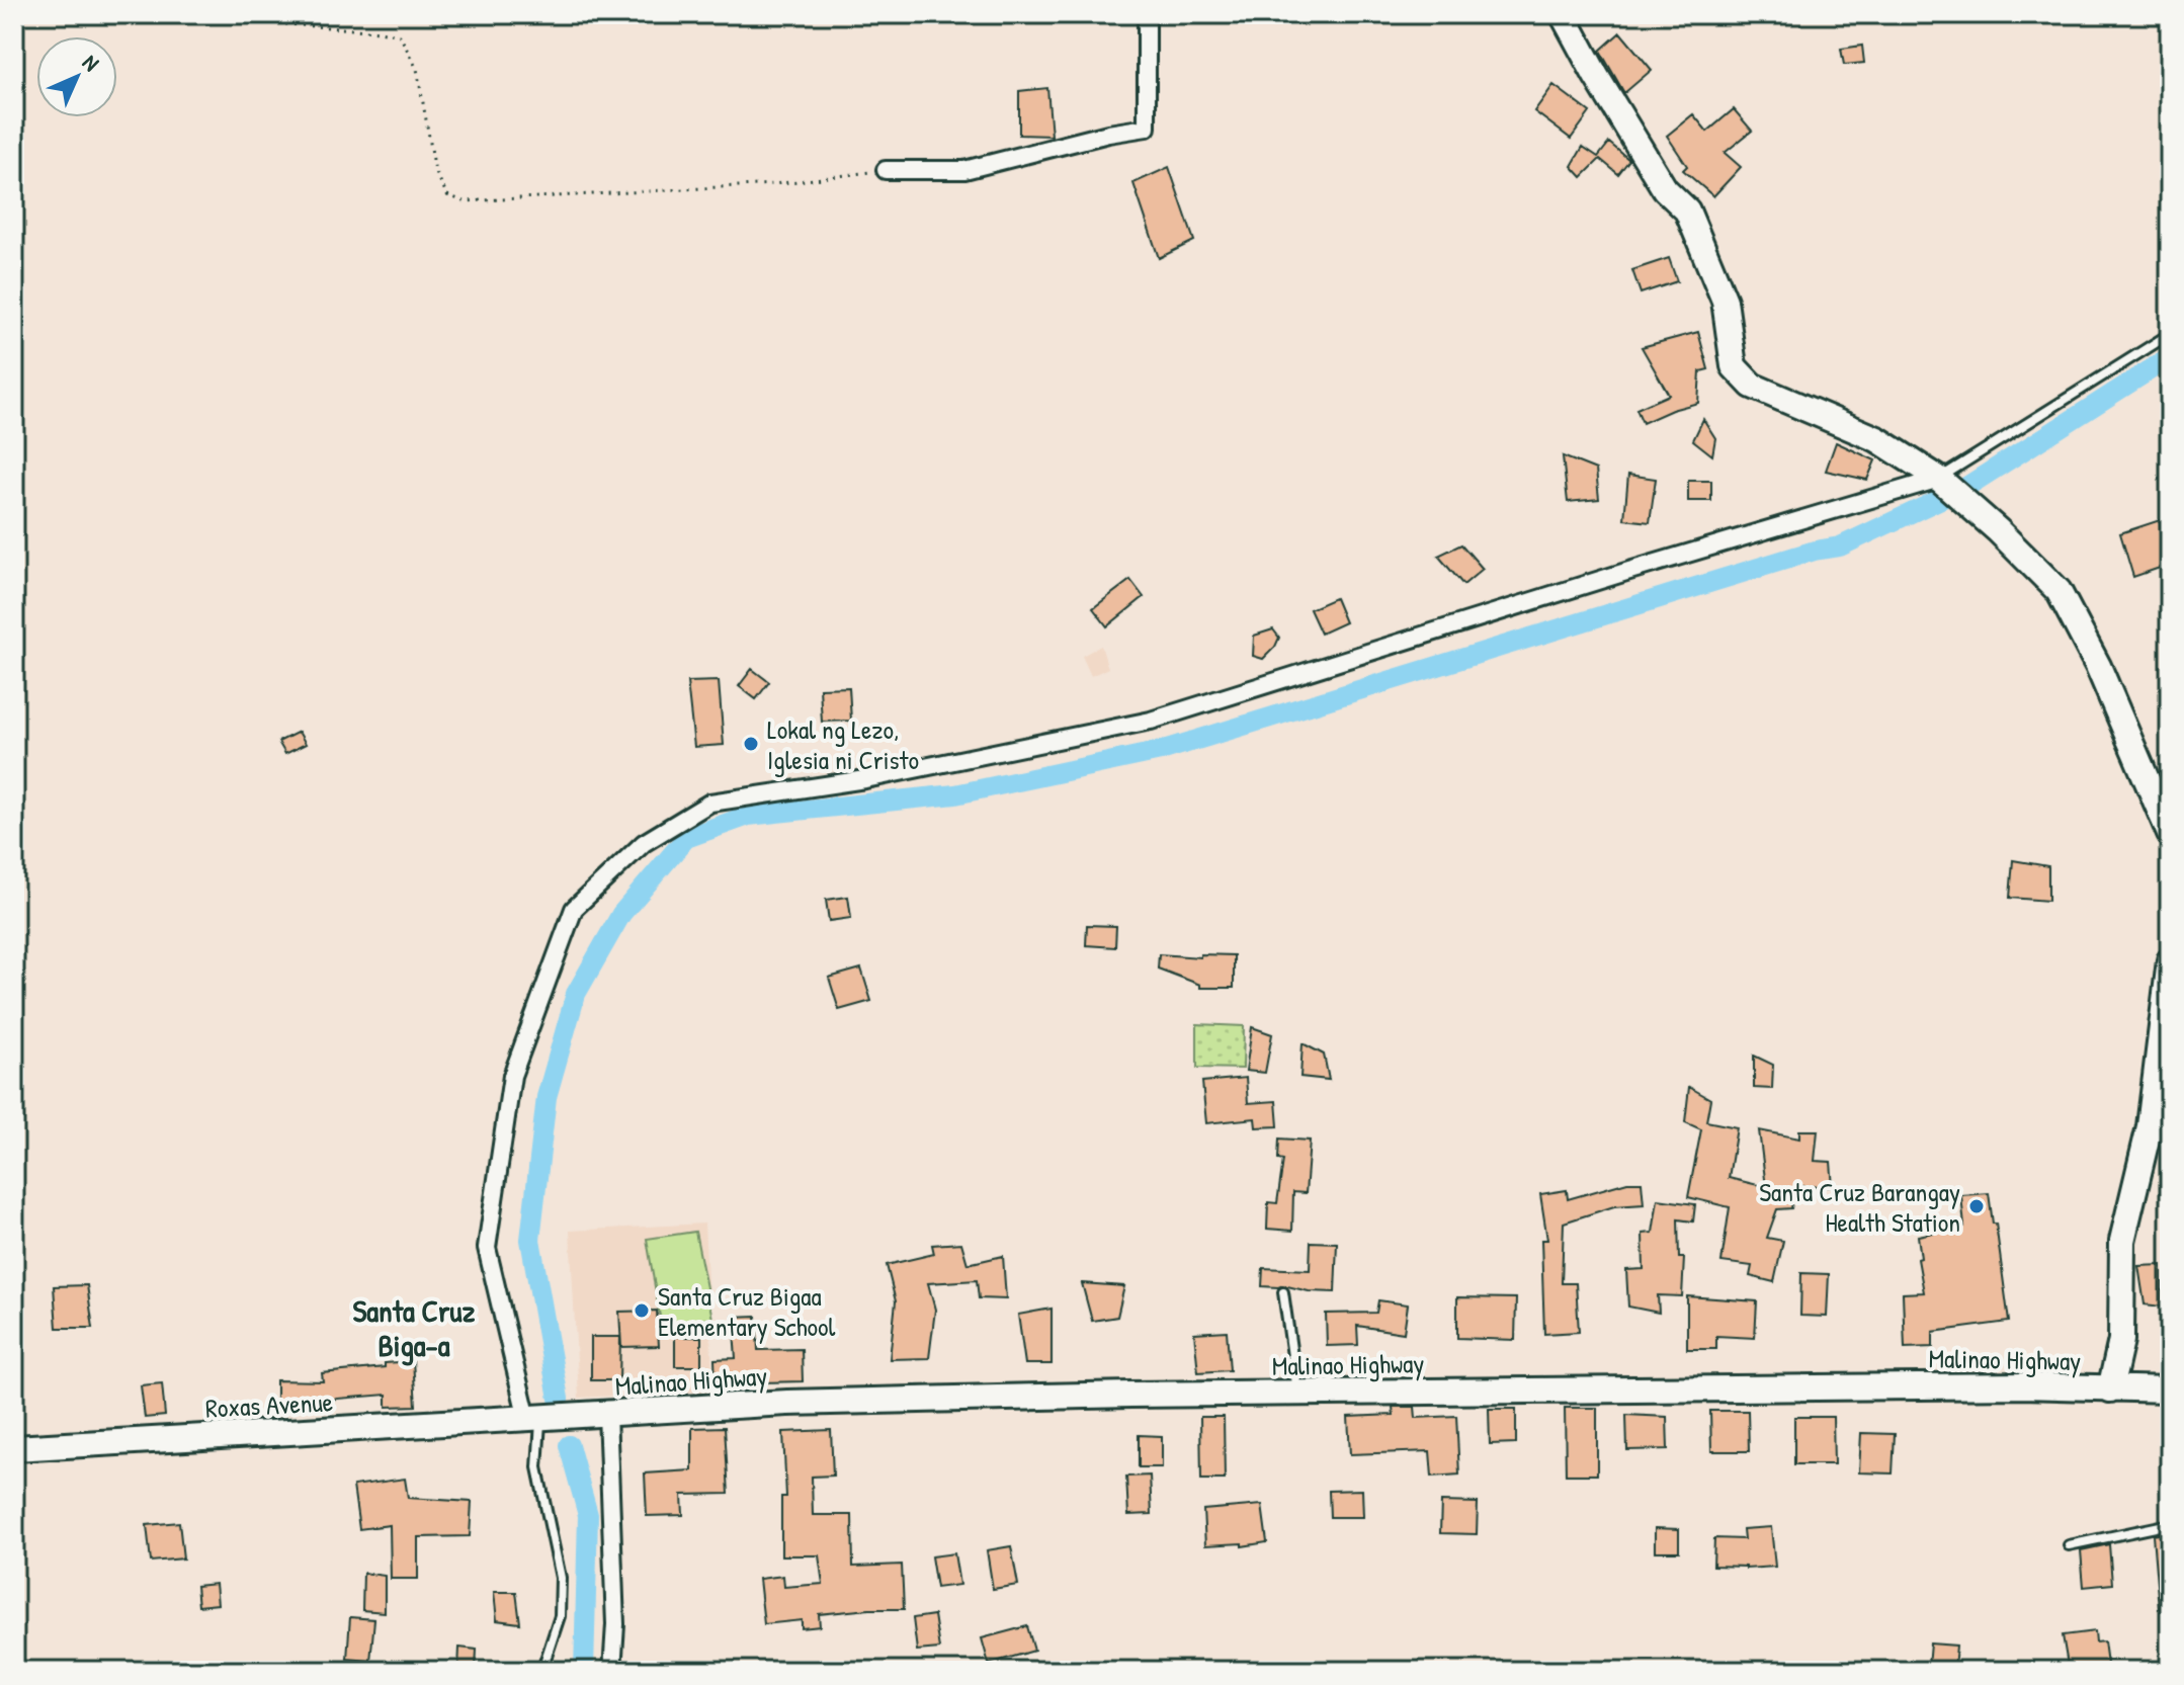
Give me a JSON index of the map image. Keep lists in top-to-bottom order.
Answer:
{
  "streets": {
    "main road": ["Malinao Highway", "Roxas Avenue"]
  },
  "crossings": [
    ["Malinao Highway", "Roxas Avenue"]
  ],
  "districts": ["Santa Cruz Biga-a"],
  "places": ["Lokal ng Lezo, Iglesia ni Cristo", "Santa Cruz Barangay Health Station", "Santa Cruz Bigaa Elementary School"],
  "north": "top right"
}
